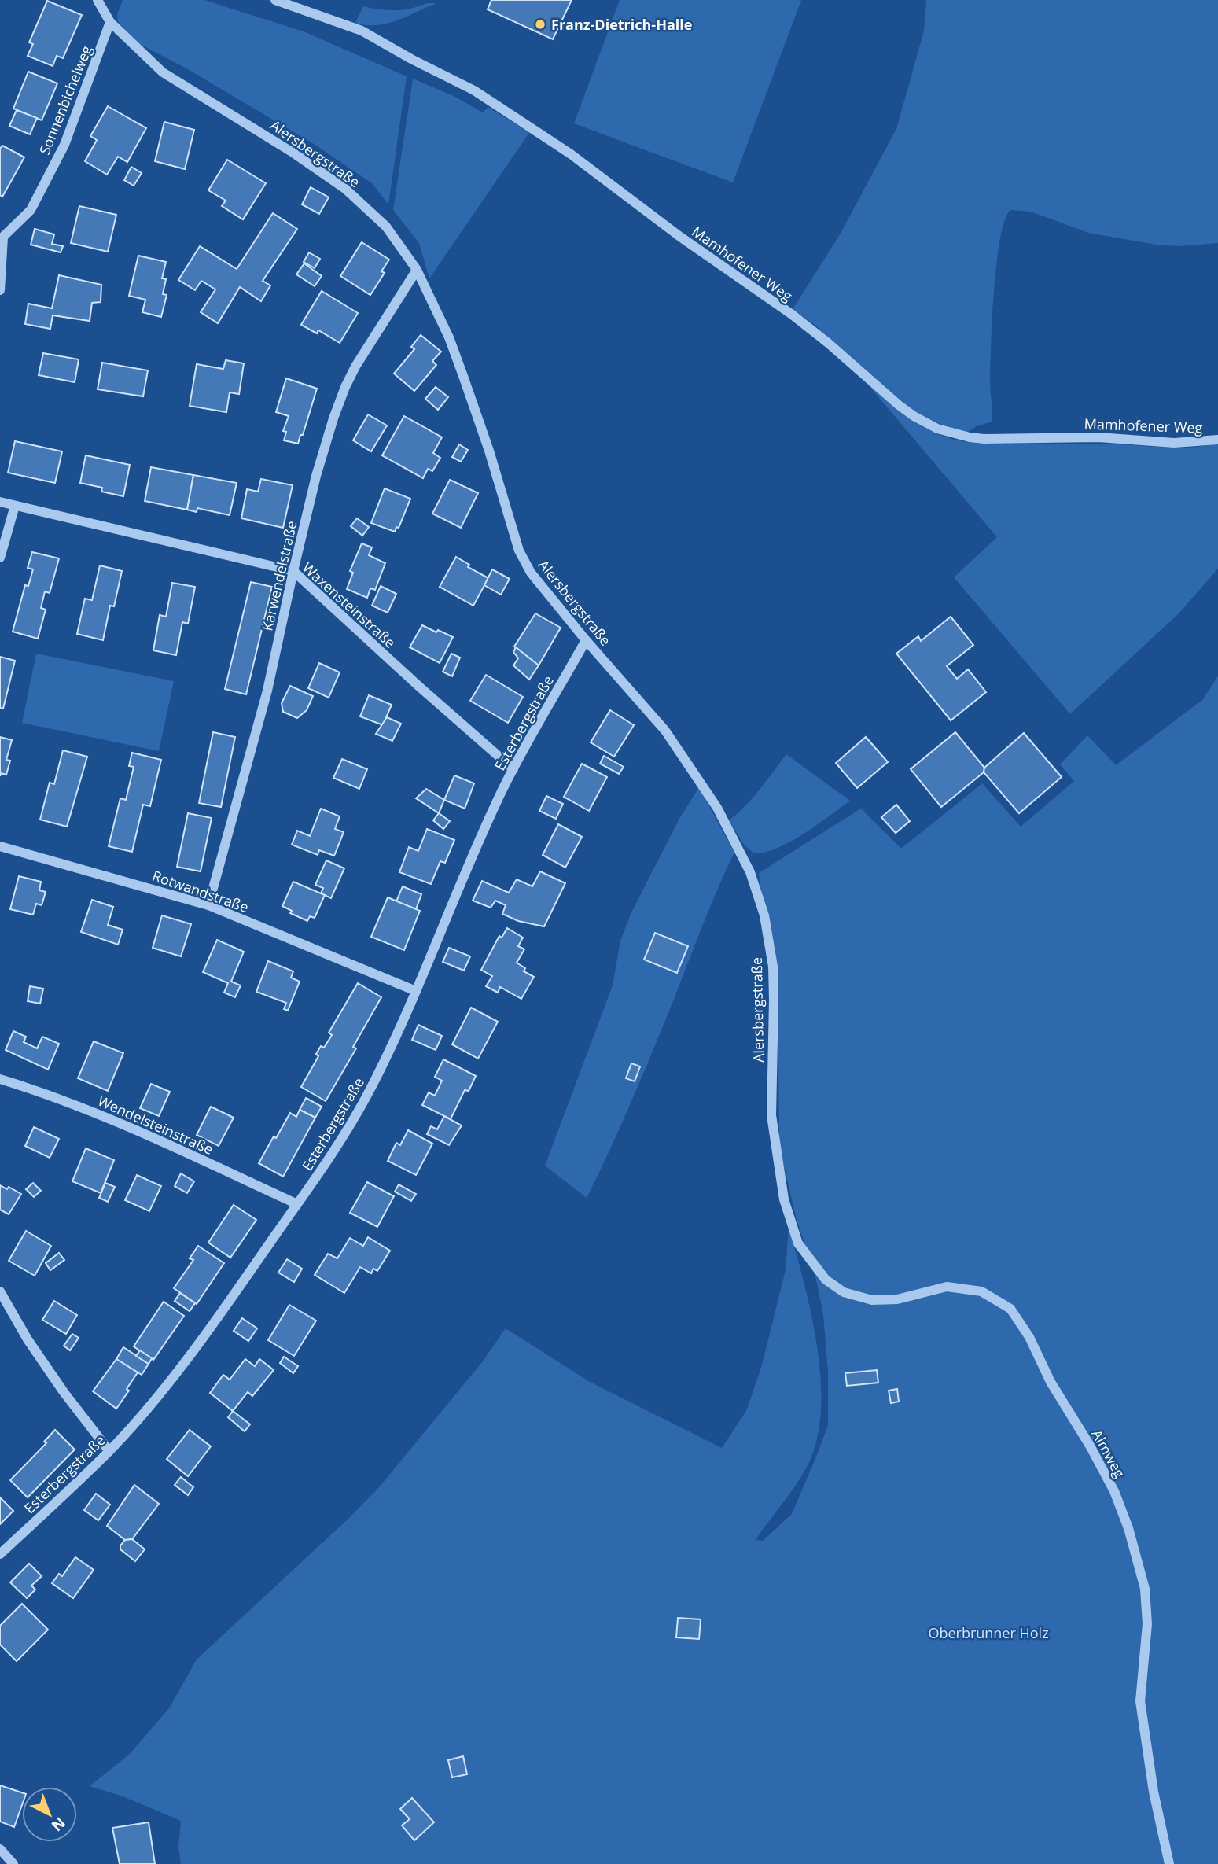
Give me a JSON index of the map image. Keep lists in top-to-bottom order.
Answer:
{
  "streets": {
    "street": [
      "Sonnenbichelweg",
      "Alersbergstraße",
      "Mamhofener Weg",
      "Karwendelstraße",
      "Waxensteinstraße",
      "Esterbergstraße",
      "Rotwandstraße",
      "Wendelsteinstraße",
      "Almweg"
    ]
  },
  "crossings": [
    ["Sonnenbichelweg", "Alersbergstraße"],
    ["Alersbergstraße", "Karwendelstraße"],
    ["Alersbergstraße", "Esterbergstraße"],
    ["Alersbergstraße", "Almweg"],
    ["Karwendelstraße", "Waxensteinstraße"],
    ["Karwendelstraße", "Rotwandstraße"],
    ["Waxensteinstraße", "Esterbergstraße"],
    ["Esterbergstraße", "Rotwandstraße"],
    ["Esterbergstraße", "Wendelsteinstraße"]
  ],
  "parks": ["Oberbrunner Holz"],
  "places": ["Franz-Dietrich-Halle"],
  "north": "bottom right"
}
